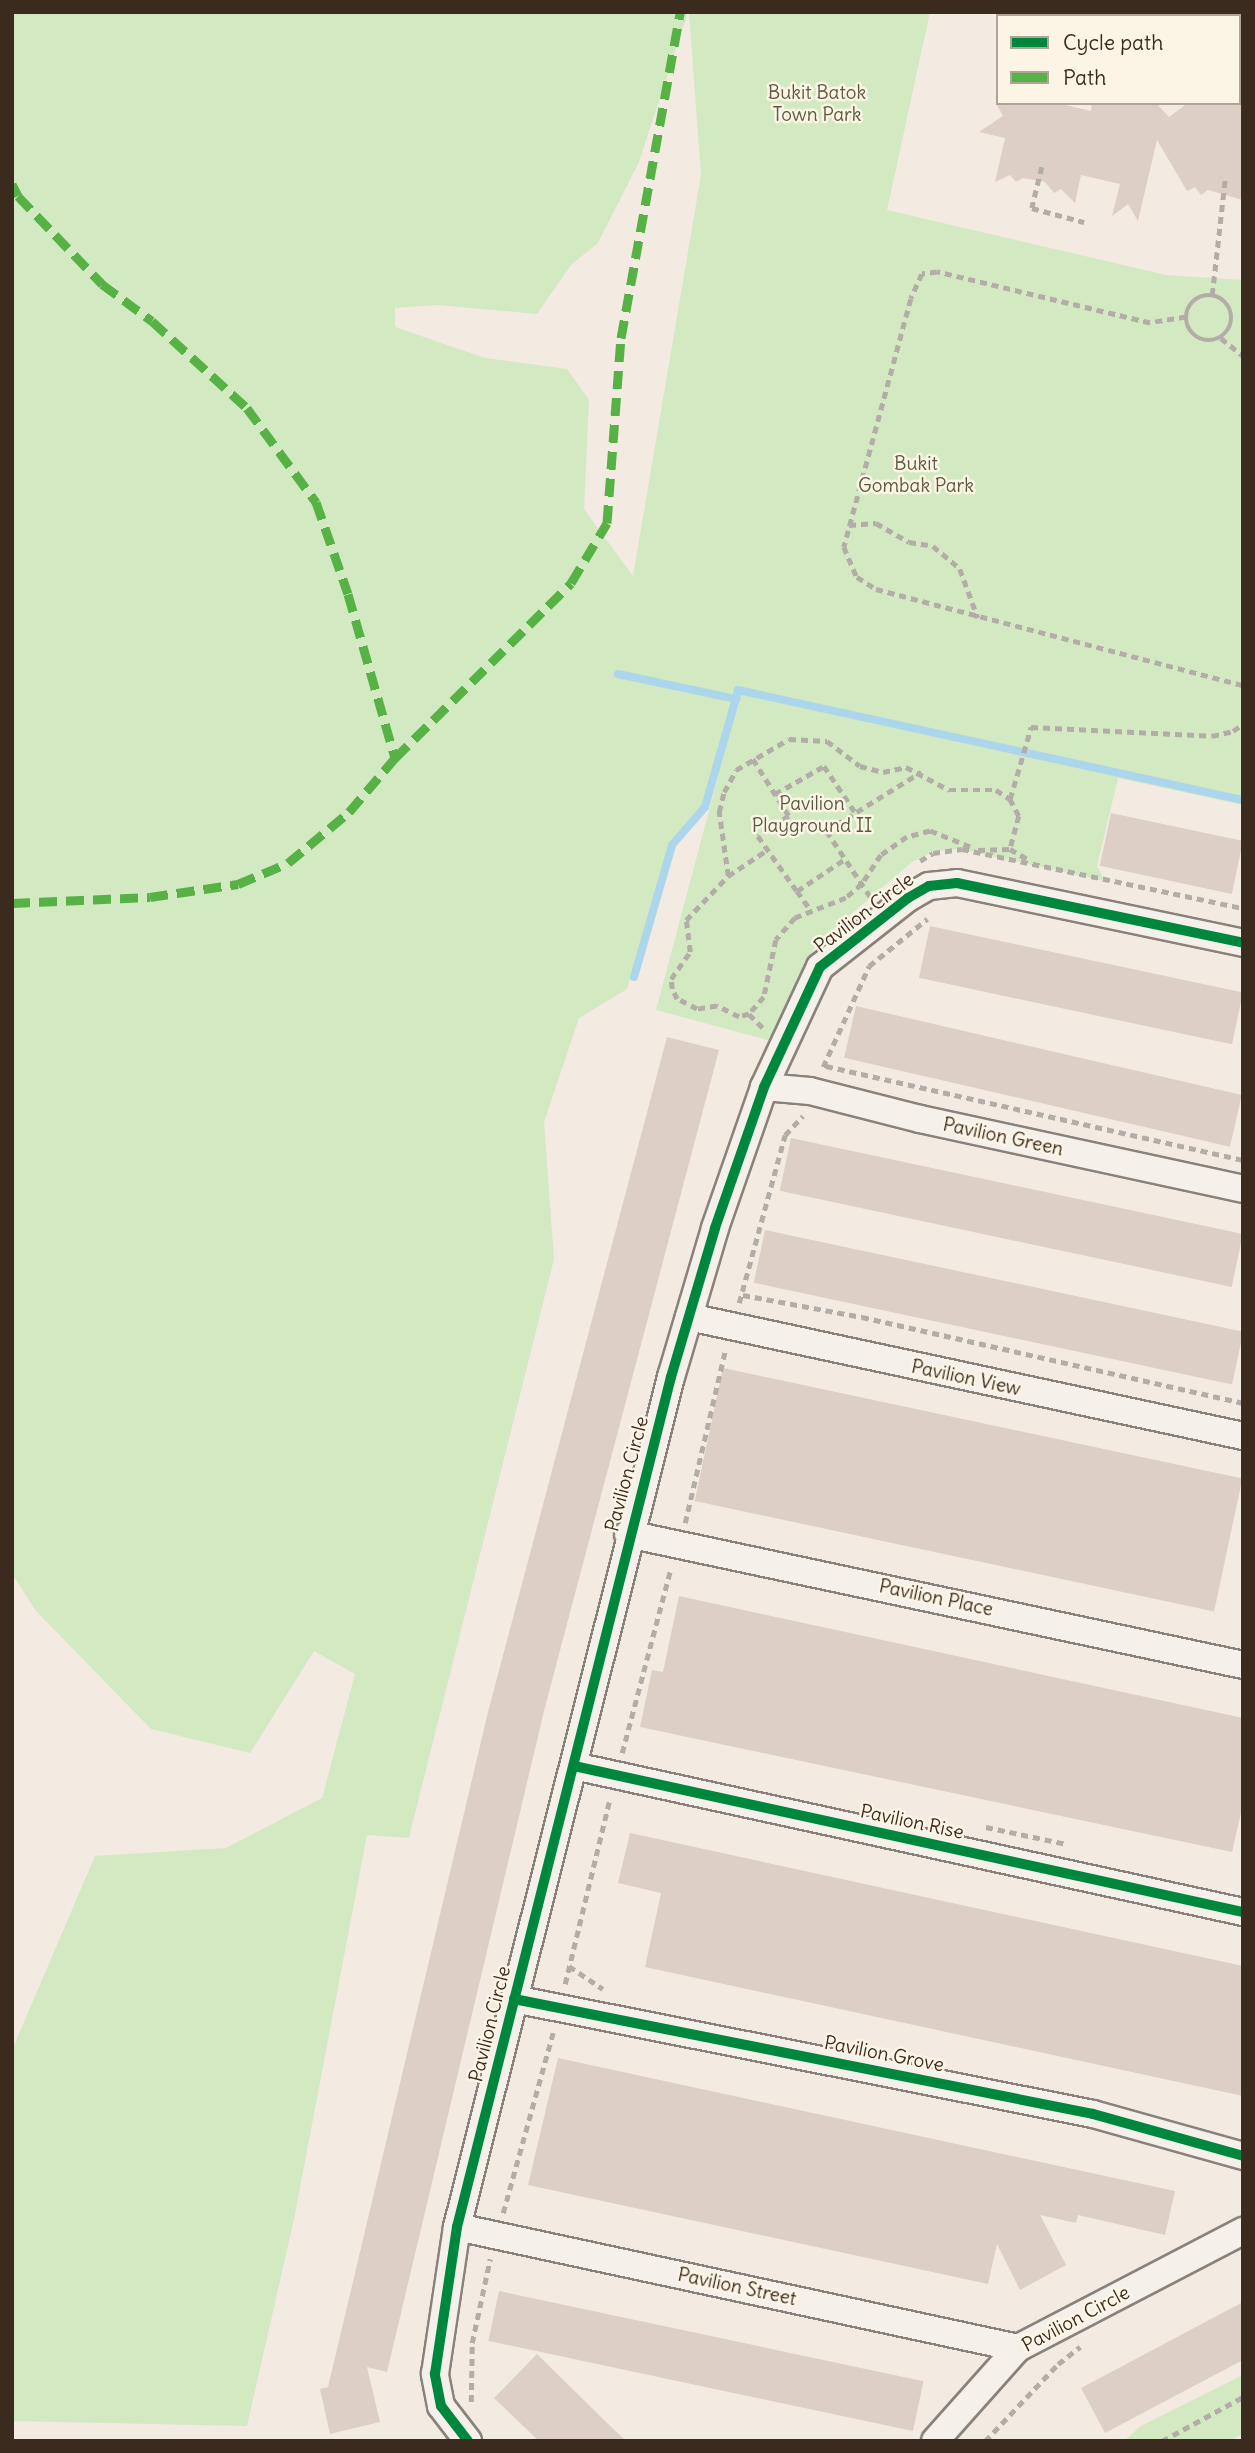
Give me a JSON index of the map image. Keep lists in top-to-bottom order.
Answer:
{
  "streets": {
    "street": [
      "Pavilion Circle",
      "Pavilion Green",
      "Pavilion View",
      "Pavilion Place",
      "Pavilion Rise",
      "Pavilion Grove",
      "Pavilion Street"
    ]
  },
  "crossings": [
    ["Pavilion Circle", "Pavilion Green"],
    ["Pavilion Circle", "Pavilion View"],
    ["Pavilion Circle", "Pavilion Place"],
    ["Pavilion Circle", "Pavilion Rise"],
    ["Pavilion Circle", "Pavilion Grove"],
    ["Pavilion Circle", "Pavilion Street"]
  ],
  "parks": ["Bukit Batok Town Park", "Bukit Gombak Park", "Pavilion Playground II"],
  "legend": ["Cycle path", "Path"]
}
